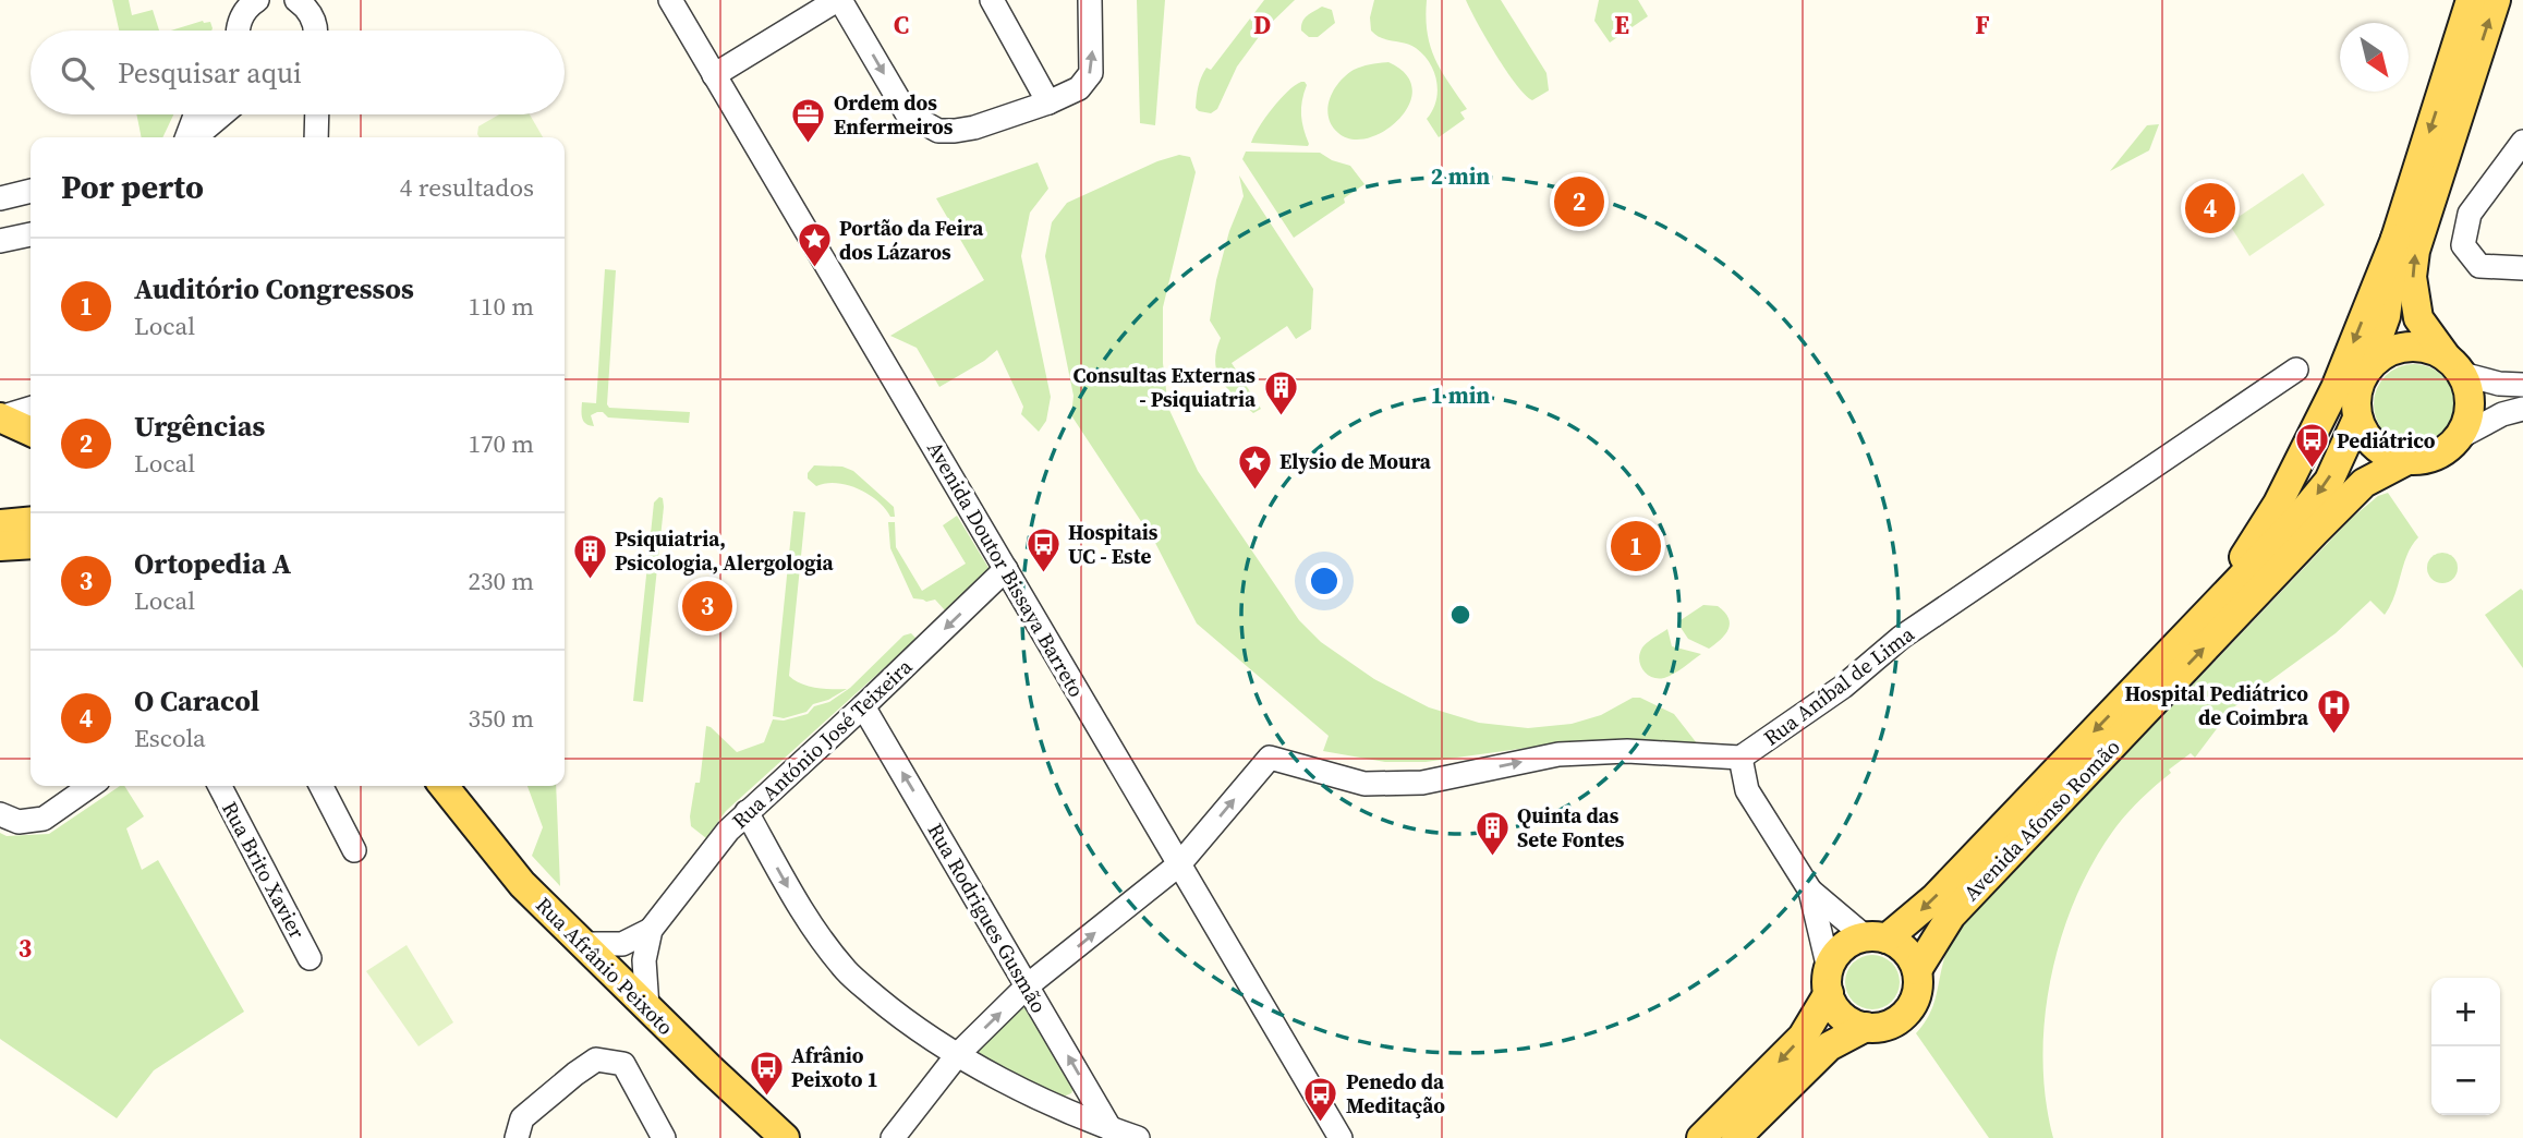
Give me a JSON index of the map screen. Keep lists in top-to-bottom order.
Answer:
{
  "streets": {
    "main road": ["Avenida Afonso Romão", "Rua Afrânio Peixoto"],
    "street": [
      "Avenida Doutor Bissaya Barreto",
      "Rua Aníbal de Lima",
      "Rua António José Teixeira",
      "Rua Brito Xavier",
      "Rua Rodrigues Gusmão"
    ]
  },
  "crossings": [
    ["Avenida Doutor Bissaya Barreto", "Rua Aníbal de Lima"],
    ["Avenida Doutor Bissaya Barreto", "Rua António José Teixeira"],
    ["Rua António José Teixeira", "Rua Rodrigues Gusmão"],
    ["Rua António José Teixeira", "Rua Afrânio Peixoto"]
  ],
  "one_way": ["Rua Aníbal de Lima"],
  "places": {
    "office": ["Ordem dos Enfermeiros"],
    "place": ["Portão da Feira dos Lázaros", "Elysio de Moura"],
    "building": ["Consultas Externas - Psiquiatria", "Psiquiatria, Psicologia, Alergologia", "Quinta das Sete Fontes"],
    "bus stop": [
      "Pediátrico",
      "Hospitais UC - Este",
      "Afrânio Peixoto 1",
      "Penedo da Meditação"
    ],
    "hospital": ["Hospital Pediátrico de Coimbra"]
  },
  "north": "bottom right",
  "page": {
    "search": "Pesquisar aqui",
    "heading": ["Por perto", "4 resultados"],
    "pins": [
      "2",
      "4",
      "1",
      "3"
    ],
    "list": [
      {
        "mark": "1",
        "name": "Auditório Congressos",
        "note": "Local",
        "value": "110 m"
      },
      {
        "mark": "2",
        "name": "Urgências",
        "note": "Local",
        "value": "170 m"
      },
      {
        "mark": "3",
        "name": "Ortopedia A",
        "note": "Local",
        "value": "230 m"
      },
      {
        "mark": "4",
        "name": "O Caracol",
        "note": "Escola",
        "value": "350 m"
      }
    ],
    "map_buttons": ["+", "−"]
  },
  "grid": {
    "columns": [
      "C",
      "D",
      "E",
      "F"
    ],
    "rows": ["3"]
  },
  "rings": ["2 min", "1 min"]
}
